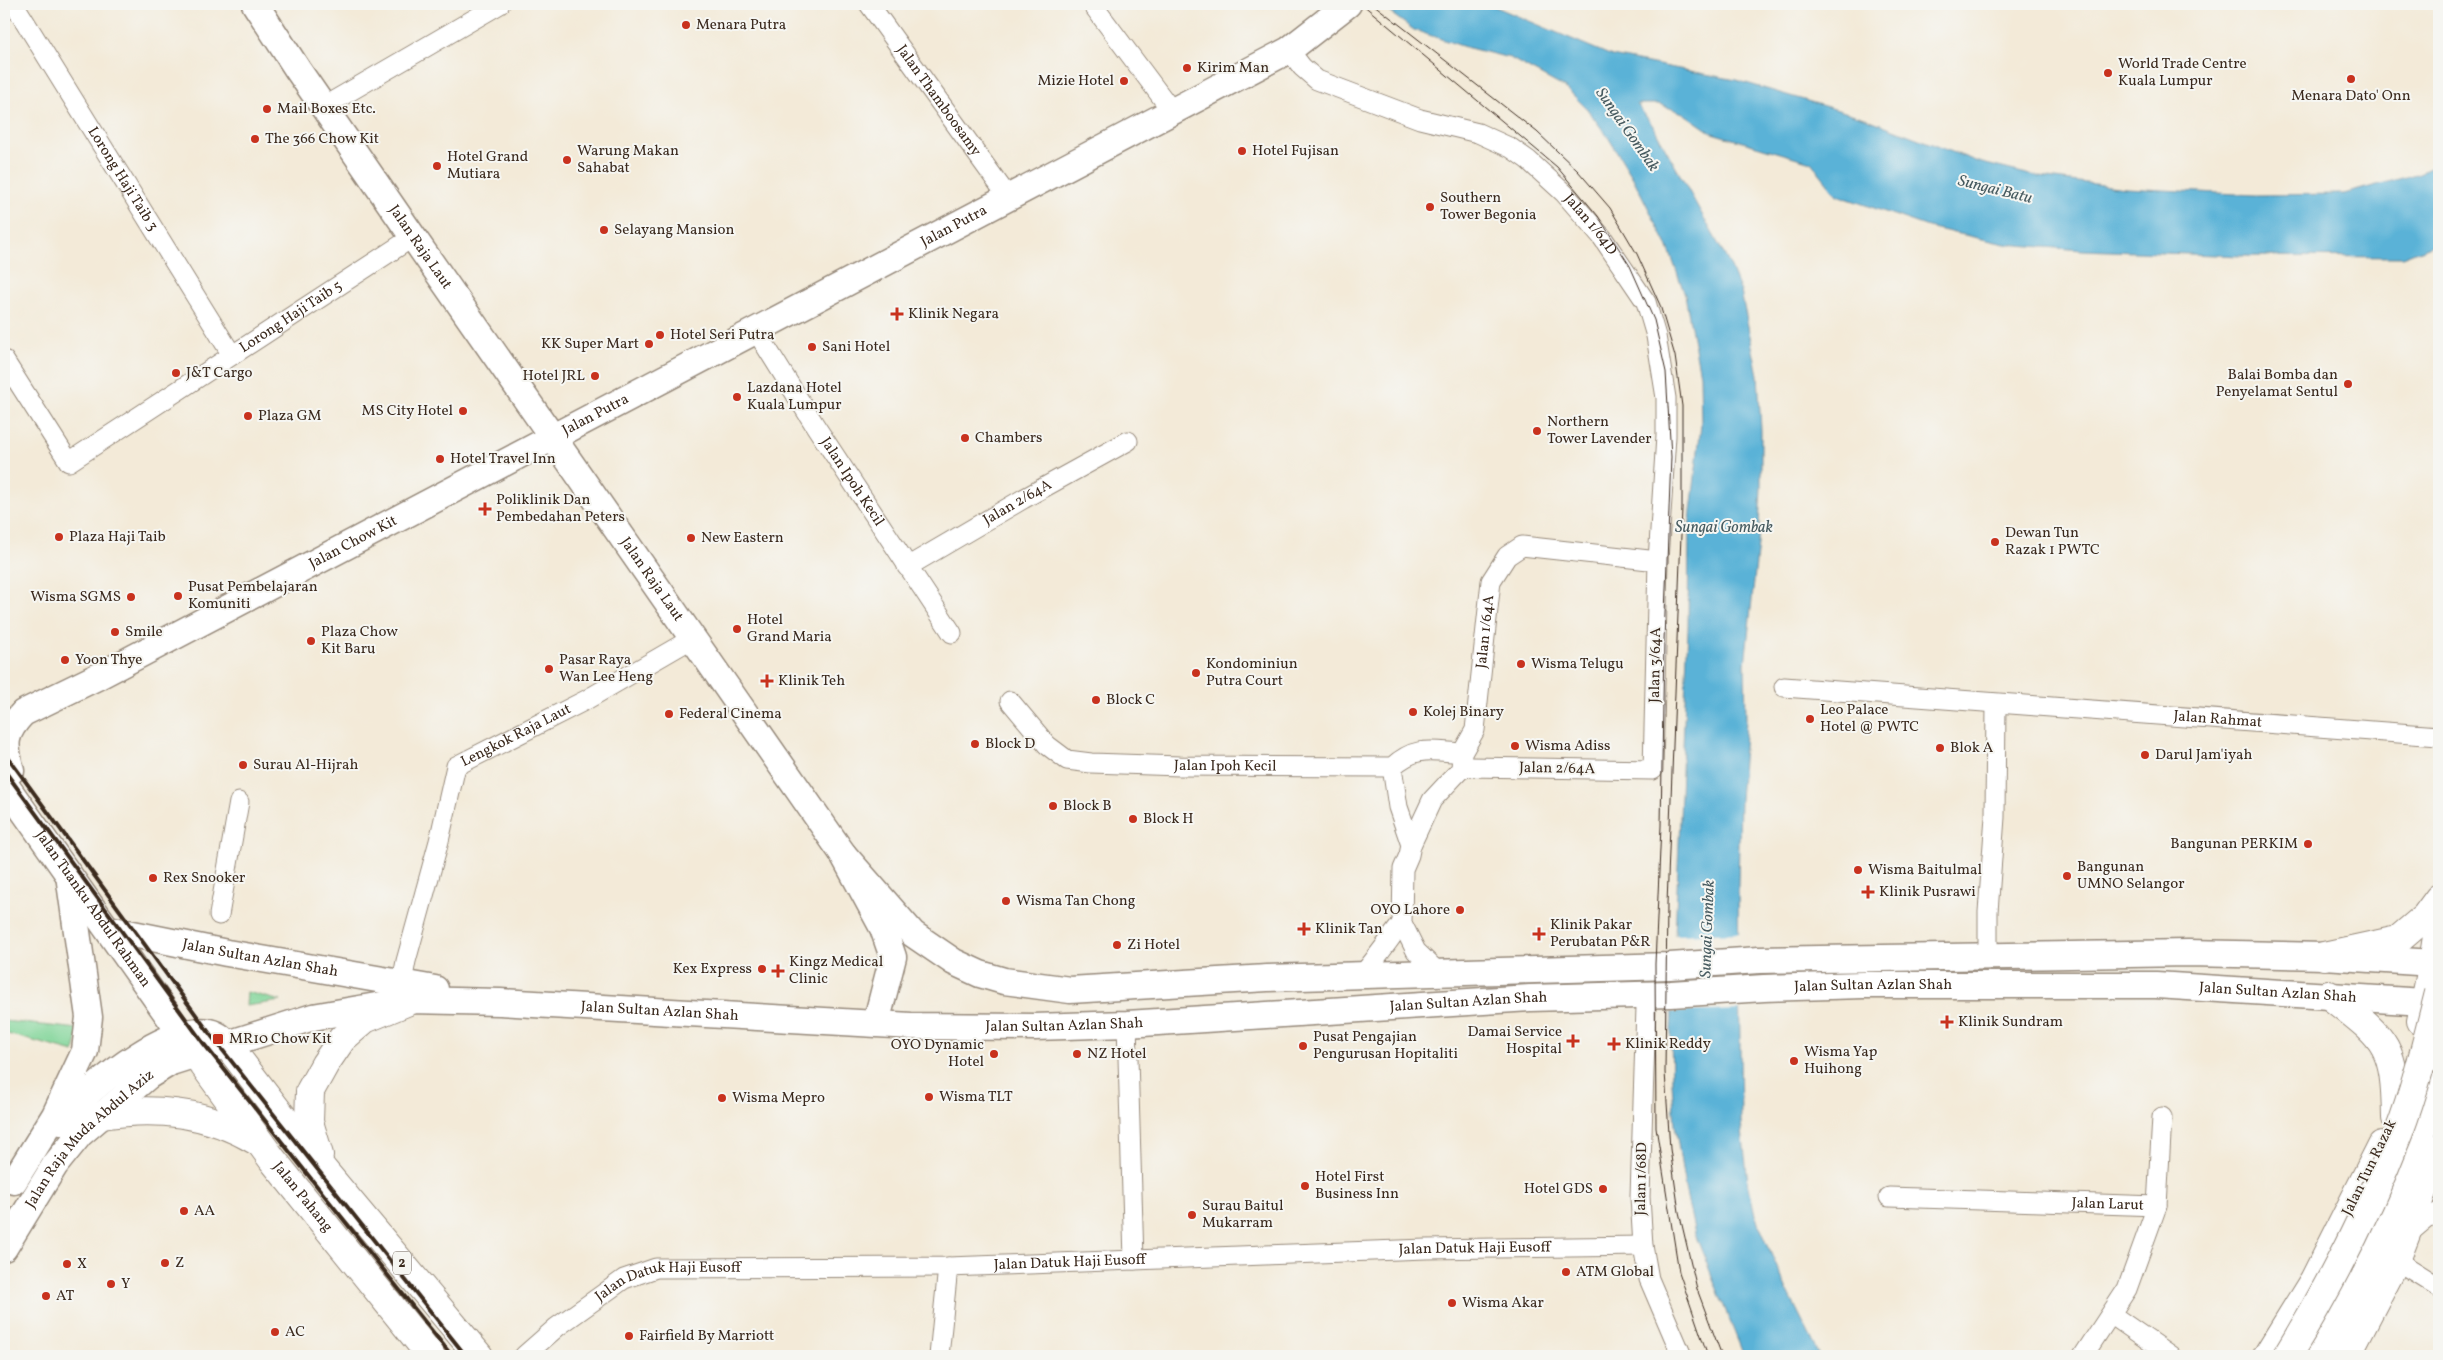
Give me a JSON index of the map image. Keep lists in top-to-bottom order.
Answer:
{
  "streets": {
    "main road": [
      "Jalan Putra",
      "Jalan Raja Laut",
      "Jalan Chow Kit",
      "Jalan Tuanku Abdul Rahman",
      "Jalan Sultan Azlan Shah",
      "Jalan Raja Muda Abdul Aziz",
      "Jalan Tun Razak",
      "Jalan Pahang",
      "2"
    ],
    "street": [
      "Jalan Thamboosamy",
      "Lorong Haji Taib 3",
      "Jalan 1/64D",
      "Lorong Haji Taib 5",
      "Jalan Ipoh Kecil",
      "Jalan 2/64A",
      "Jalan 1/64A",
      "Jalan 3/64A",
      "Jalan Rahmat",
      "Lengkok Raja Laut",
      "Jalan 1/68D",
      "Jalan Larut",
      "Jalan Datuk Haji Eusoff"
    ]
  },
  "crossings": [
    ["Jalan Thamboosamy", "Jalan Putra"],
    ["Lorong Haji Taib 3", "Lorong Haji Taib 5"],
    ["Jalan 1/64D", "Jalan Putra"],
    ["Jalan 1/64D", "Jalan 1/64A"],
    ["Jalan 1/64D", "Jalan 3/64A"],
    ["Jalan Putra", "Jalan Raja Laut"],
    ["Jalan Putra", "Jalan Ipoh Kecil"],
    ["Jalan Putra", "Jalan Chow Kit"],
    ["Jalan Raja Laut", "Lorong Haji Taib 5"],
    ["Jalan Raja Laut", "Jalan Chow Kit"],
    ["Jalan Raja Laut", "Lengkok Raja Laut"],
    ["Jalan Raja Laut", "Jalan Sultan Azlan Shah"],
    ["Jalan Ipoh Kecil", "Jalan 2/64A"],
    ["Jalan 2/64A", "Jalan 1/64A"],
    ["Jalan 2/64A", "Jalan 3/64A"],
    ["Jalan Chow Kit", "Jalan Tuanku Abdul Rahman"],
    ["Jalan 1/64A", "Jalan 3/64A"],
    ["Jalan 1/64A", "Jalan Sultan Azlan Shah"],
    ["Lengkok Raja Laut", "Jalan Sultan Azlan Shah"],
    ["Jalan Tuanku Abdul Rahman", "Jalan Sultan Azlan Shah"],
    ["Jalan Tuanku Abdul Rahman", "Jalan Raja Muda Abdul Aziz"],
    ["Jalan Tuanku Abdul Rahman", "Jalan Pahang"],
    ["Jalan Sultan Azlan Shah", "Jalan Raja Muda Abdul Aziz"],
    ["Jalan Sultan Azlan Shah", "Jalan Tun Razak"],
    ["Jalan Sultan Azlan Shah", "Jalan 1/68D"],
    ["Jalan Sultan Azlan Shah", "Jalan Pahang"],
    ["Jalan Sultan Azlan Shah", "2"],
    ["Jalan Raja Muda Abdul Aziz", "Jalan Pahang"],
    ["Jalan 1/68D", "Jalan Datuk Haji Eusoff"]
  ],
  "water": ["Sungai Gombak", "Sungai Batu"],
  "places": {
    "other": [
      "Menara Putra",
      "Kirim Man",
      "World Trade Centre Kuala Lumpur",
      "Menara Dato' Onn",
      "Mizie Hotel",
      "Mail Boxes Etc.",
      "The 366 Chow Kit",
      "Hotel Fujisan",
      "Warung Makan Sahabat",
      "Hotel Grand Mutiara",
      "Southern Tower Begonia",
      "Selayang Mansion",
      "Hotel Seri Putra",
      "KK Super Mart",
      "Sani Hotel",
      "J&T Cargo",
      "Hotel JRL",
      "Balai Bomba dan Penyelamat Sentul",
      "Lazdana Hotel Kuala Lumpur",
      "MS City Hotel",
      "Plaza GM",
      "Northern Tower Lavender",
      "Chambers",
      "Hotel Travel Inn",
      "Plaza Haji Taib",
      "New Eastern",
      "Dewan Tun Razak 1 PWTC",
      "Pusat Pembelajaran Komuniti",
      "Wisma SGMS",
      "Hotel Grand Maria",
      "Smile",
      "Plaza Chow Kit Baru",
      "Yoon Thye",
      "Wisma Telugu",
      "Pasar Raya Wan Lee Heng",
      "Kondominiun Putra Court",
      "Block C",
      "Kolej Binary",
      "Federal Cinema",
      "Leo Palace Hotel @ PWTC",
      "Block D",
      "Wisma Adiss",
      "Blok A",
      "Darul Jam'iyah",
      "Surau Al-Hijrah",
      "Block B",
      "Block H",
      "Bangunan PERKIM",
      "Wisma Baitulmal",
      "Bangunan UMNO Selangor",
      "Rex Snooker",
      "Wisma Tan Chong",
      "OYO Lahore",
      "Zi Hotel",
      "Kex Express",
      "Pusat Pengajian Pengurusan Hopitaliti",
      "OYO Dynamic Hotel",
      "NZ Hotel",
      "Wisma Yap Huihong",
      "Wisma TLT",
      "Wisma Mepro",
      "Hotel First Business Inn",
      "Hotel GDS",
      "AA",
      "Surau Baitul Mukarram",
      "Z",
      "X",
      "ATM Global",
      "Y",
      "AT",
      "Wisma Akar",
      "AC",
      "Fairfield By Marriott"
    ],
    "health": [
      "Klinik Negara",
      "Poliklinik Dan Pembedahan Peters",
      "Klinik Teh",
      "Klinik Pusrawi",
      "Klinik Tan",
      "Klinik Pakar Perubatan P&R",
      "Kingz Medical Clinic",
      "Klinik Sundram",
      "Damai Service Hospital",
      "Klinik Reddy"
    ],
    "transit": ["MR10 Chow Kit"]
  }
}
